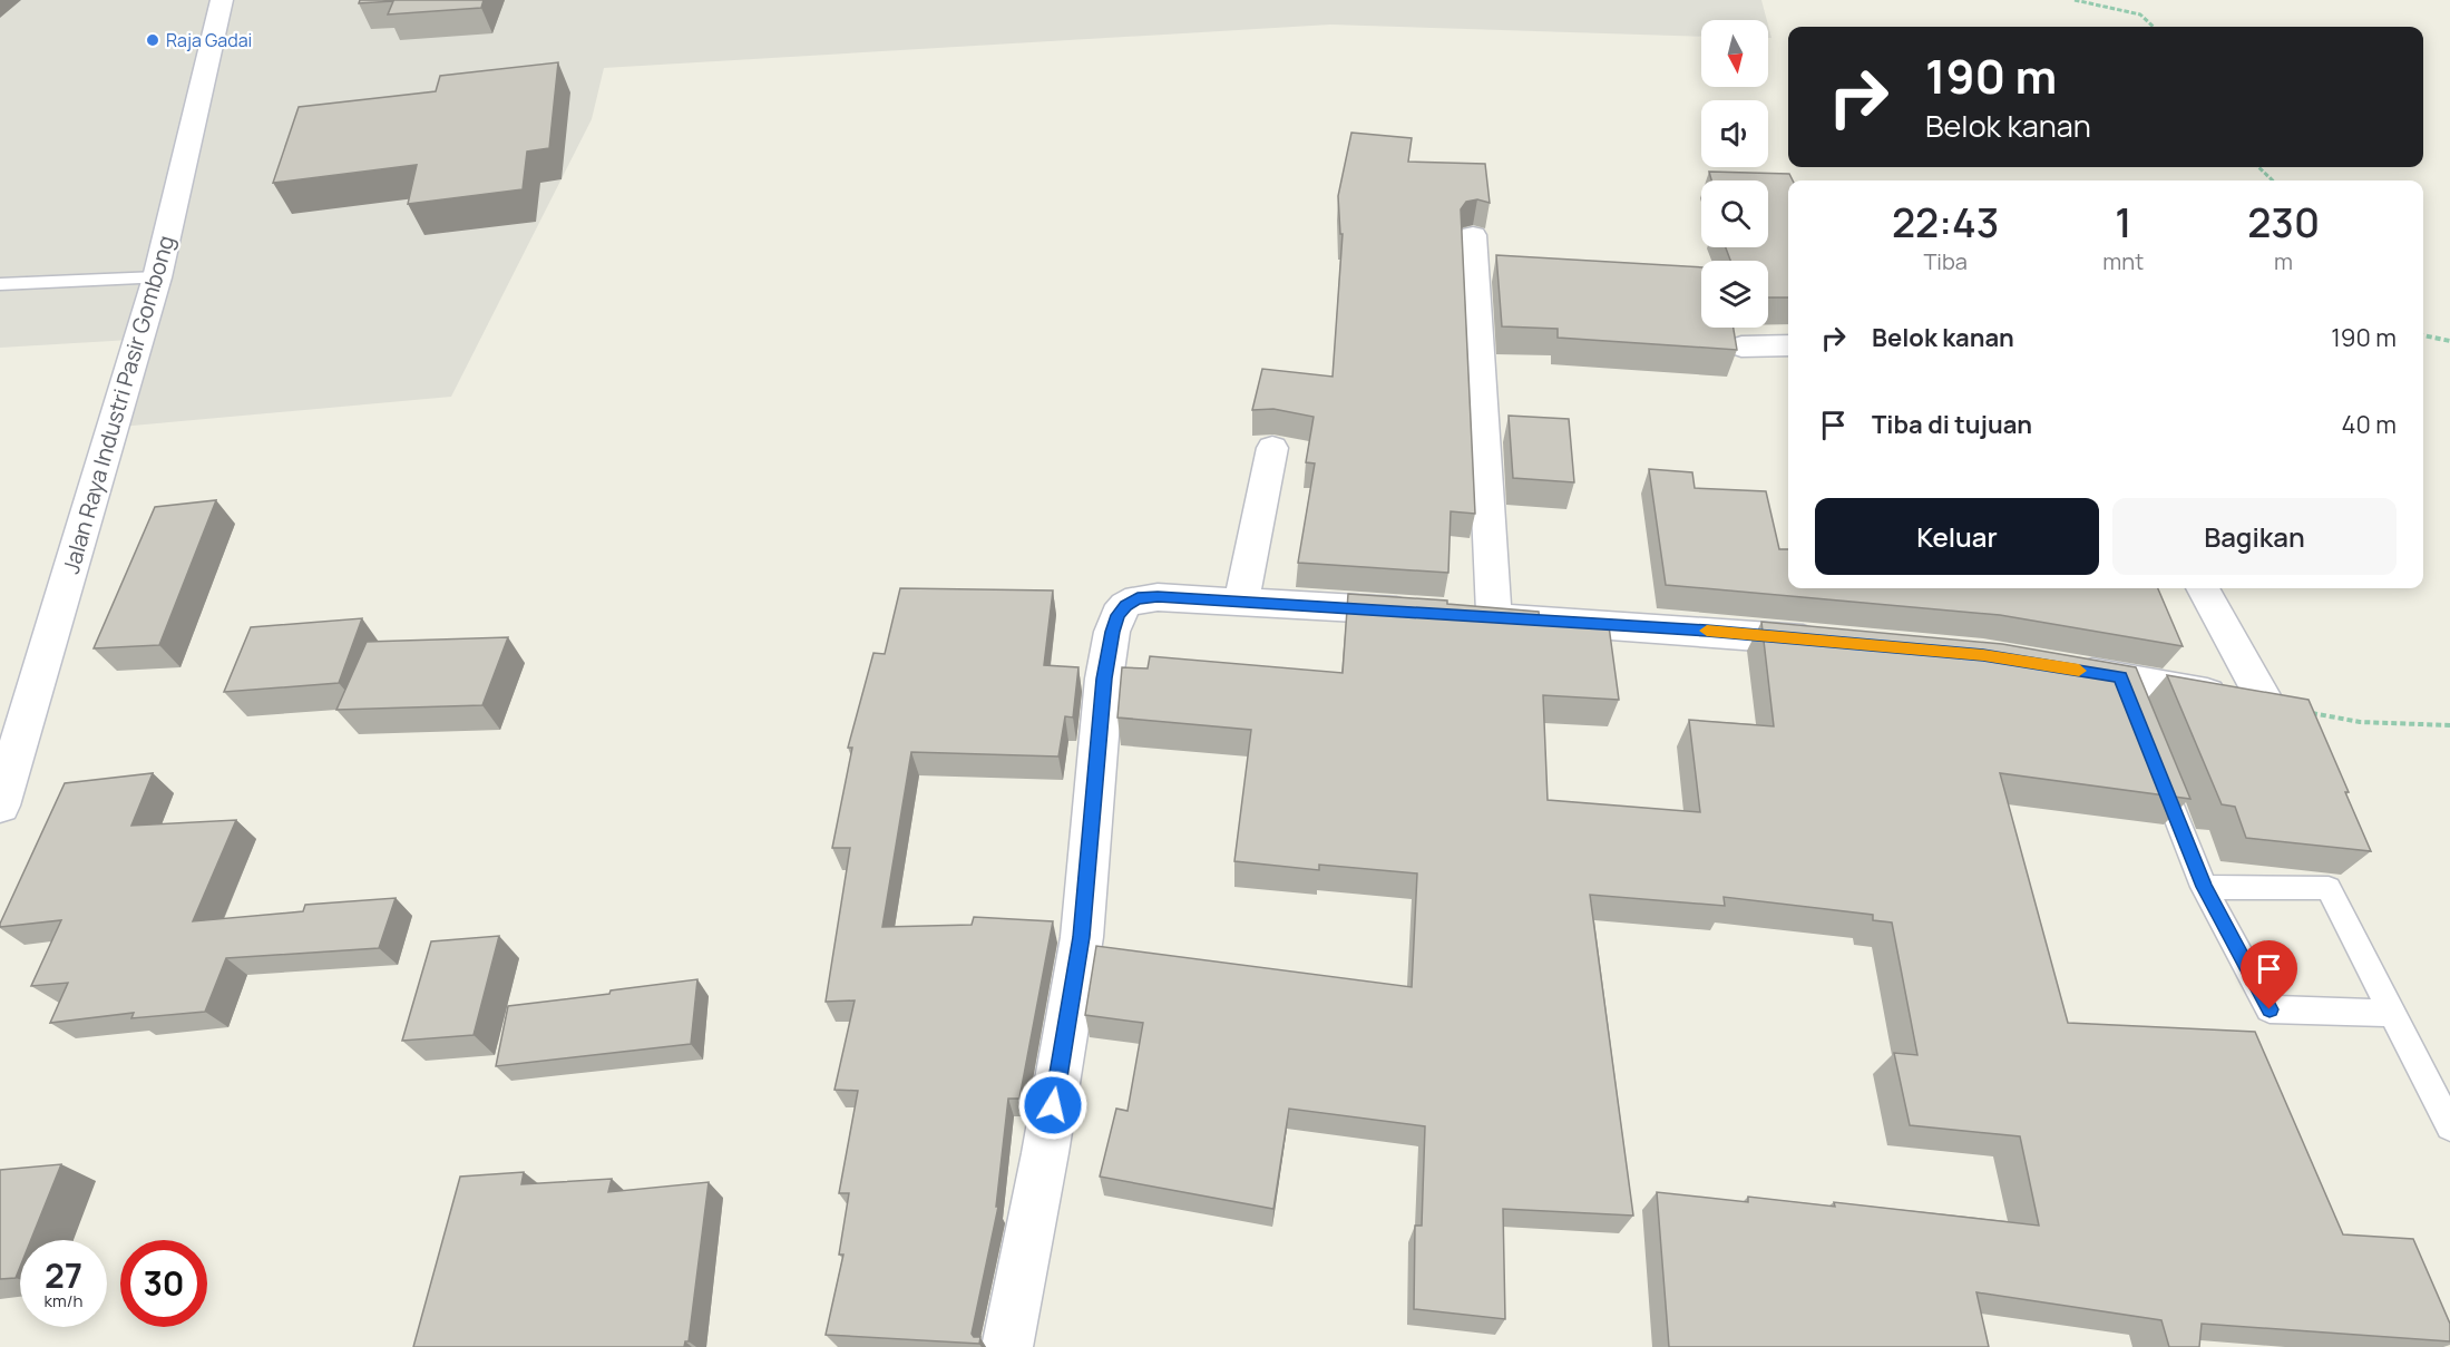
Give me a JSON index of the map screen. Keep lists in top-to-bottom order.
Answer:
{
  "streets": {
    "street": ["Jalan Raya Industri Pasir Gombong"]
  },
  "places": ["Raja Gadai"],
  "north": "bottom",
  "page": {
    "turn": ["190 m", "Belok kanan"],
    "eta": [
      "22:43",
      "Tiba",
      "1",
      "mnt",
      "230",
      "m"
    ],
    "list": [
      {
        "name": "Belok kanan",
        "value": "190 m"
      },
      {
        "name": "Tiba di tujuan",
        "value": "40 m"
      }
    ],
    "buttons": ["Keluar", "Bagikan"],
    "speed": "27 km/h",
    "limit": "30"
  }
}
